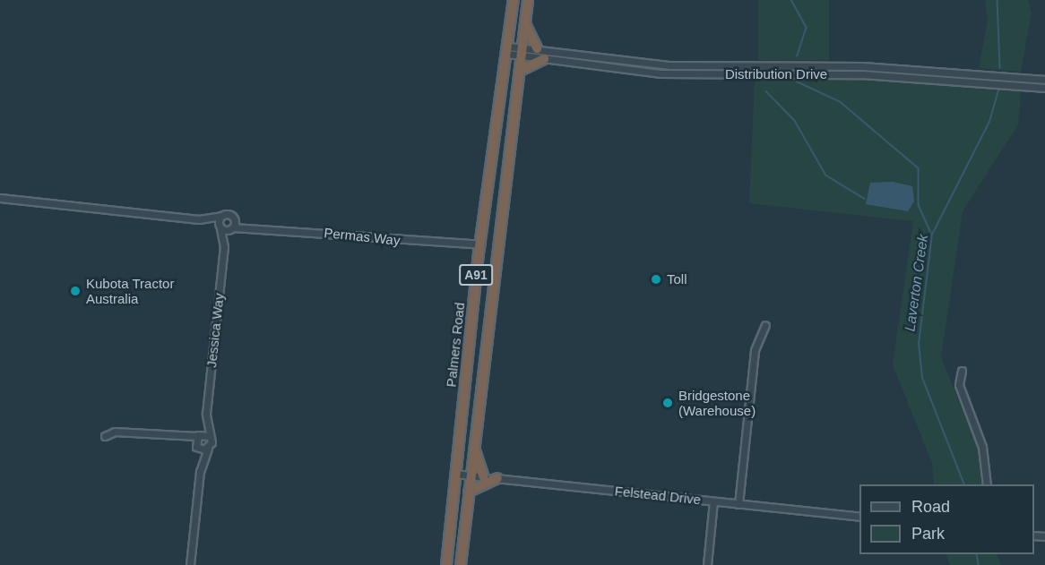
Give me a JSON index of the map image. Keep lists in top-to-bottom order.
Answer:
{
  "streets": {
    "highway": ["A91", "Palmers Road"],
    "street": [
      "Distribution Drive",
      "Permas Way",
      "Jessica Way",
      "Felstead Drive"
    ]
  },
  "crossings": [
    ["Distribution Drive", "A91"],
    ["Distribution Drive", "Palmers Road"],
    ["Permas Way", "Jessica Way"],
    ["Permas Way", "Palmers Road"],
    ["A91", "Felstead Drive"],
    ["Palmers Road", "Felstead Drive"]
  ],
  "water": ["Laverton Creek"],
  "places": ["Toll", "Kubota Tractor Australia", "Bridgestone (Warehouse)"],
  "legend": ["Road", "Park"]
}
